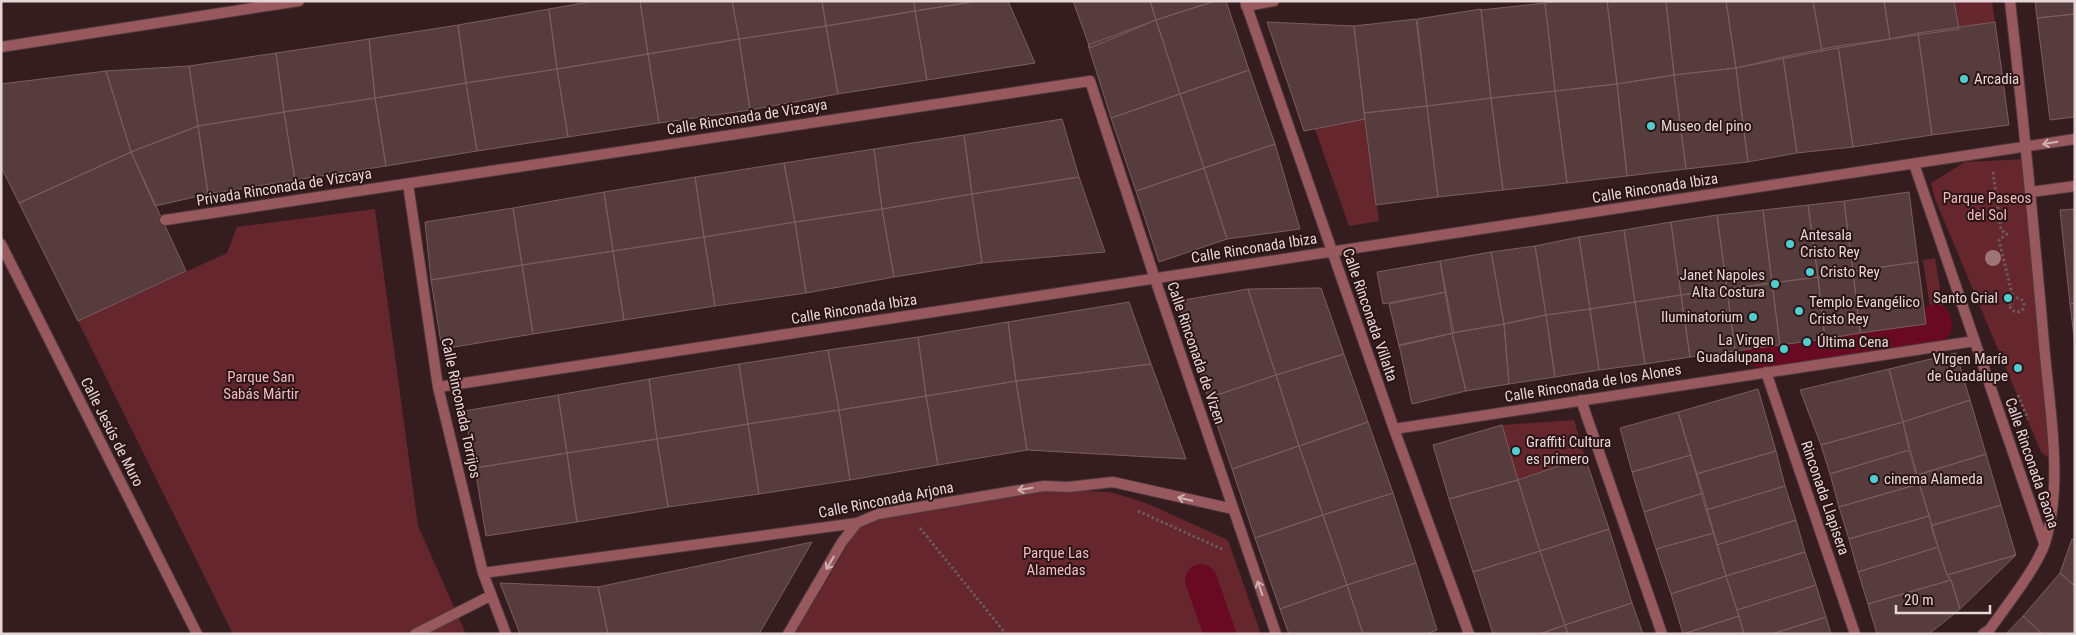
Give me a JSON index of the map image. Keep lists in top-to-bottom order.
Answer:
{
  "streets": {
    "street": [
      "Calle Rinconada de Vizcaya",
      "Privada Rinconada de Vizcaya",
      "Calle Rinconada Ibiza",
      "Calle Rinconada Villalta",
      "Calle Rinconada de Vizen",
      "Calle Rinconada de los Alones",
      "Calle Rinconada Torrijos",
      "Calle Jesús de Muro",
      "Calle Rinconada Gaona",
      "Rinconada Llapisera",
      "Calle Rinconada Arjona"
    ]
  },
  "crossings": [
    ["Calle Rinconada de Vizcaya", "Privada Rinconada de Vizcaya"],
    ["Calle Rinconada de Vizcaya", "Calle Rinconada de Vizen"],
    ["Calle Rinconada de Vizcaya", "Calle Rinconada Torrijos"],
    ["Privada Rinconada de Vizcaya", "Calle Rinconada Torrijos"],
    ["Calle Rinconada Ibiza", "Calle Rinconada Villalta"],
    ["Calle Rinconada Ibiza", "Calle Rinconada de Vizen"],
    ["Calle Rinconada Ibiza", "Calle Rinconada Torrijos"],
    ["Calle Rinconada Ibiza", "Calle Rinconada Gaona"],
    ["Calle Rinconada Villalta", "Calle Rinconada de los Alones"],
    ["Calle Rinconada de Vizen", "Calle Rinconada Arjona"],
    ["Calle Rinconada de los Alones", "Calle Rinconada Gaona"],
    ["Calle Rinconada de los Alones", "Rinconada Llapisera"],
    ["Calle Rinconada Torrijos", "Calle Rinconada Arjona"]
  ],
  "one_way": ["Calle Rinconada Arjona"],
  "parks": ["Parque Paseos del Sol", "Parque San Sabás Mártir", "Parque Las Alamedas"],
  "places": [
    "Arcadia",
    "Museo del pino",
    "Antesala Cristo Rey",
    "Cristo Rey",
    "Janet Napoles Alta Costura",
    "Santo Grial",
    "Templo Evangélico Cristo Rey",
    "Iluminatorium",
    "Última Cena",
    "La Virgen Guadalupana",
    "VIrgen María de Guadalupe",
    "Graffiti Cultura es primero",
    "cinema Alameda"
  ],
  "scale_bar": "20 m"
}
